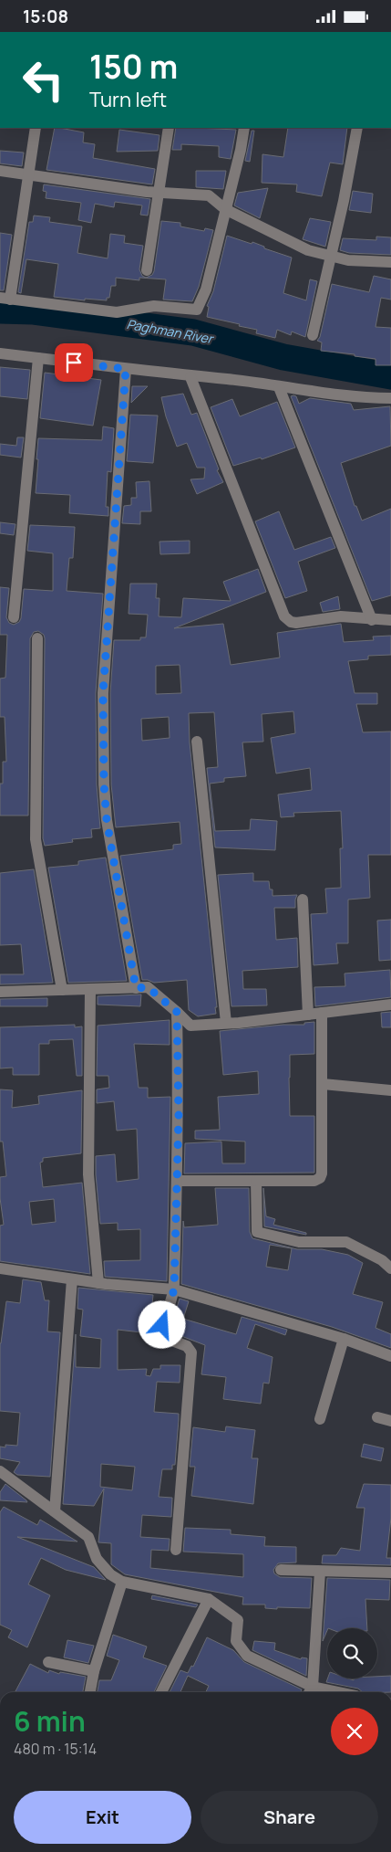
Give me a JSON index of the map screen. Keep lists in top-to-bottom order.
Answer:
{
  "water": ["Paghman River"],
  "page": {
    "status": "15:08",
    "turn": ["150 m", "Turn left"],
    "heading": ["6 min", "480 m · 15:14"],
    "buttons": ["Exit", "Share"]
  }
}
